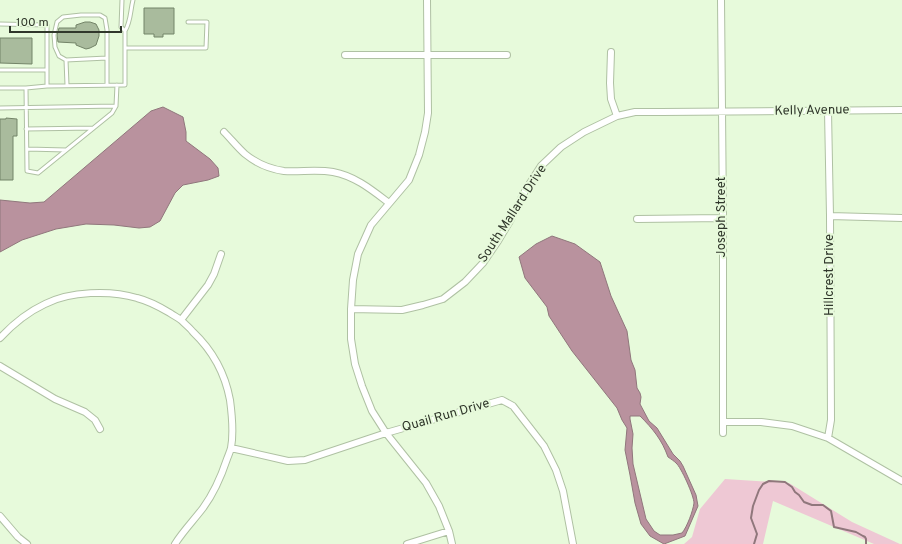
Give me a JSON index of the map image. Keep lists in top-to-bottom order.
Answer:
{
  "streets": {
    "street": [
      "Kelly Avenue",
      "South Mallard Drive",
      "Joseph Street",
      "Hillcrest Drive",
      "Quail Run Drive"
    ]
  },
  "crossings": [
    ["Kelly Avenue", "South Mallard Drive"],
    ["Kelly Avenue", "Joseph Street"],
    ["Kelly Avenue", "Hillcrest Drive"],
    ["South Mallard Drive", "Joseph Street"]
  ],
  "scale_bar": "100 m"
}
